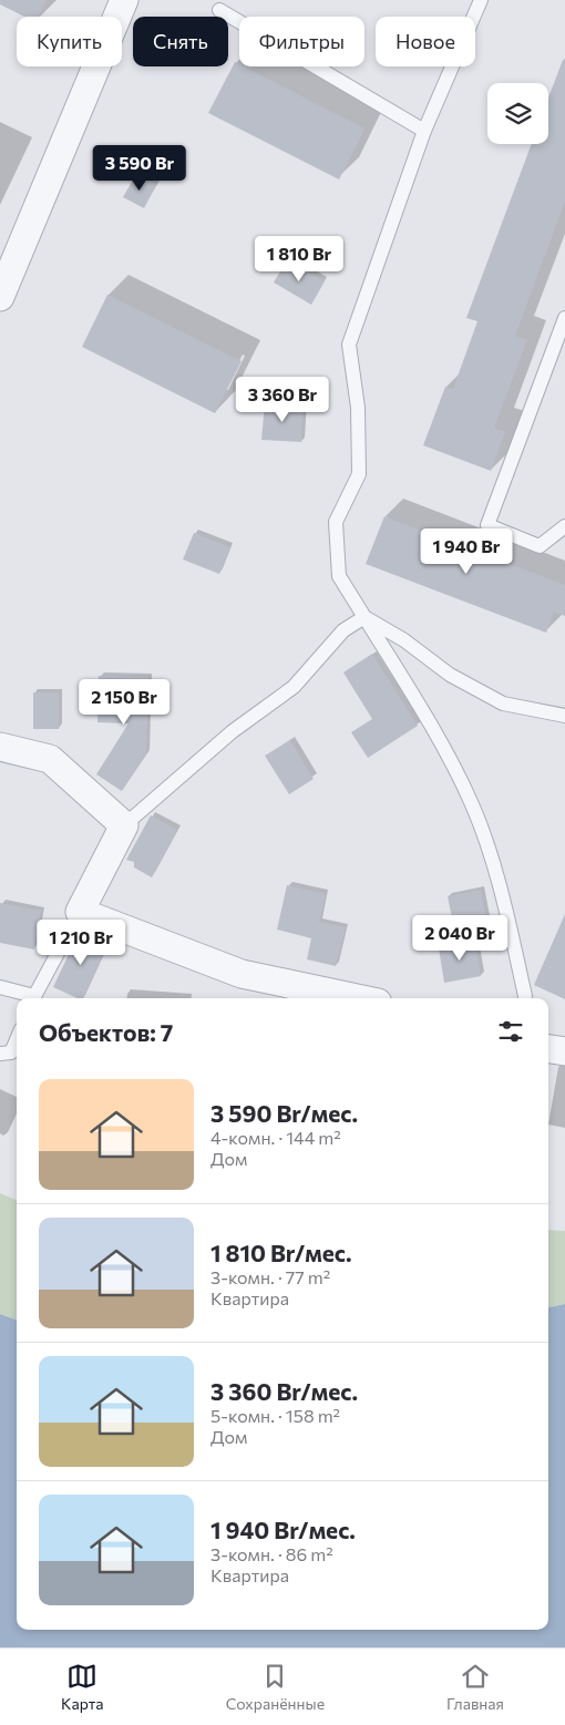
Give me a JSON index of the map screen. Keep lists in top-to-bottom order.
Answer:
{
  "page": {
    "chip": [
      "Купить",
      "Снять",
      "Фильтры",
      "Новое"
    ],
    "price": [
      "3 590 Br",
      "1 810 Br",
      "3 360 Br",
      "1 940 Br",
      "2 150 Br",
      "2 040 Br",
      "1 210 Br"
    ],
    "heading": "Объектов: 7",
    "list": [
      {
        "name": "3 590 Br/мес.",
        "note": "4-комн. · 144 m² · Дом"
      },
      {
        "name": "1 810 Br/мес.",
        "note": "3-комн. · 77 m² · Квартира"
      },
      {
        "name": "3 360 Br/мес.",
        "note": "5-комн. · 158 m² · Дом"
      },
      {
        "name": "1 940 Br/мес.",
        "note": "3-комн. · 86 m² · Квартира"
      }
    ],
    "tabs": ["Карта", "Сохранённые", "Главная"]
  }
}
